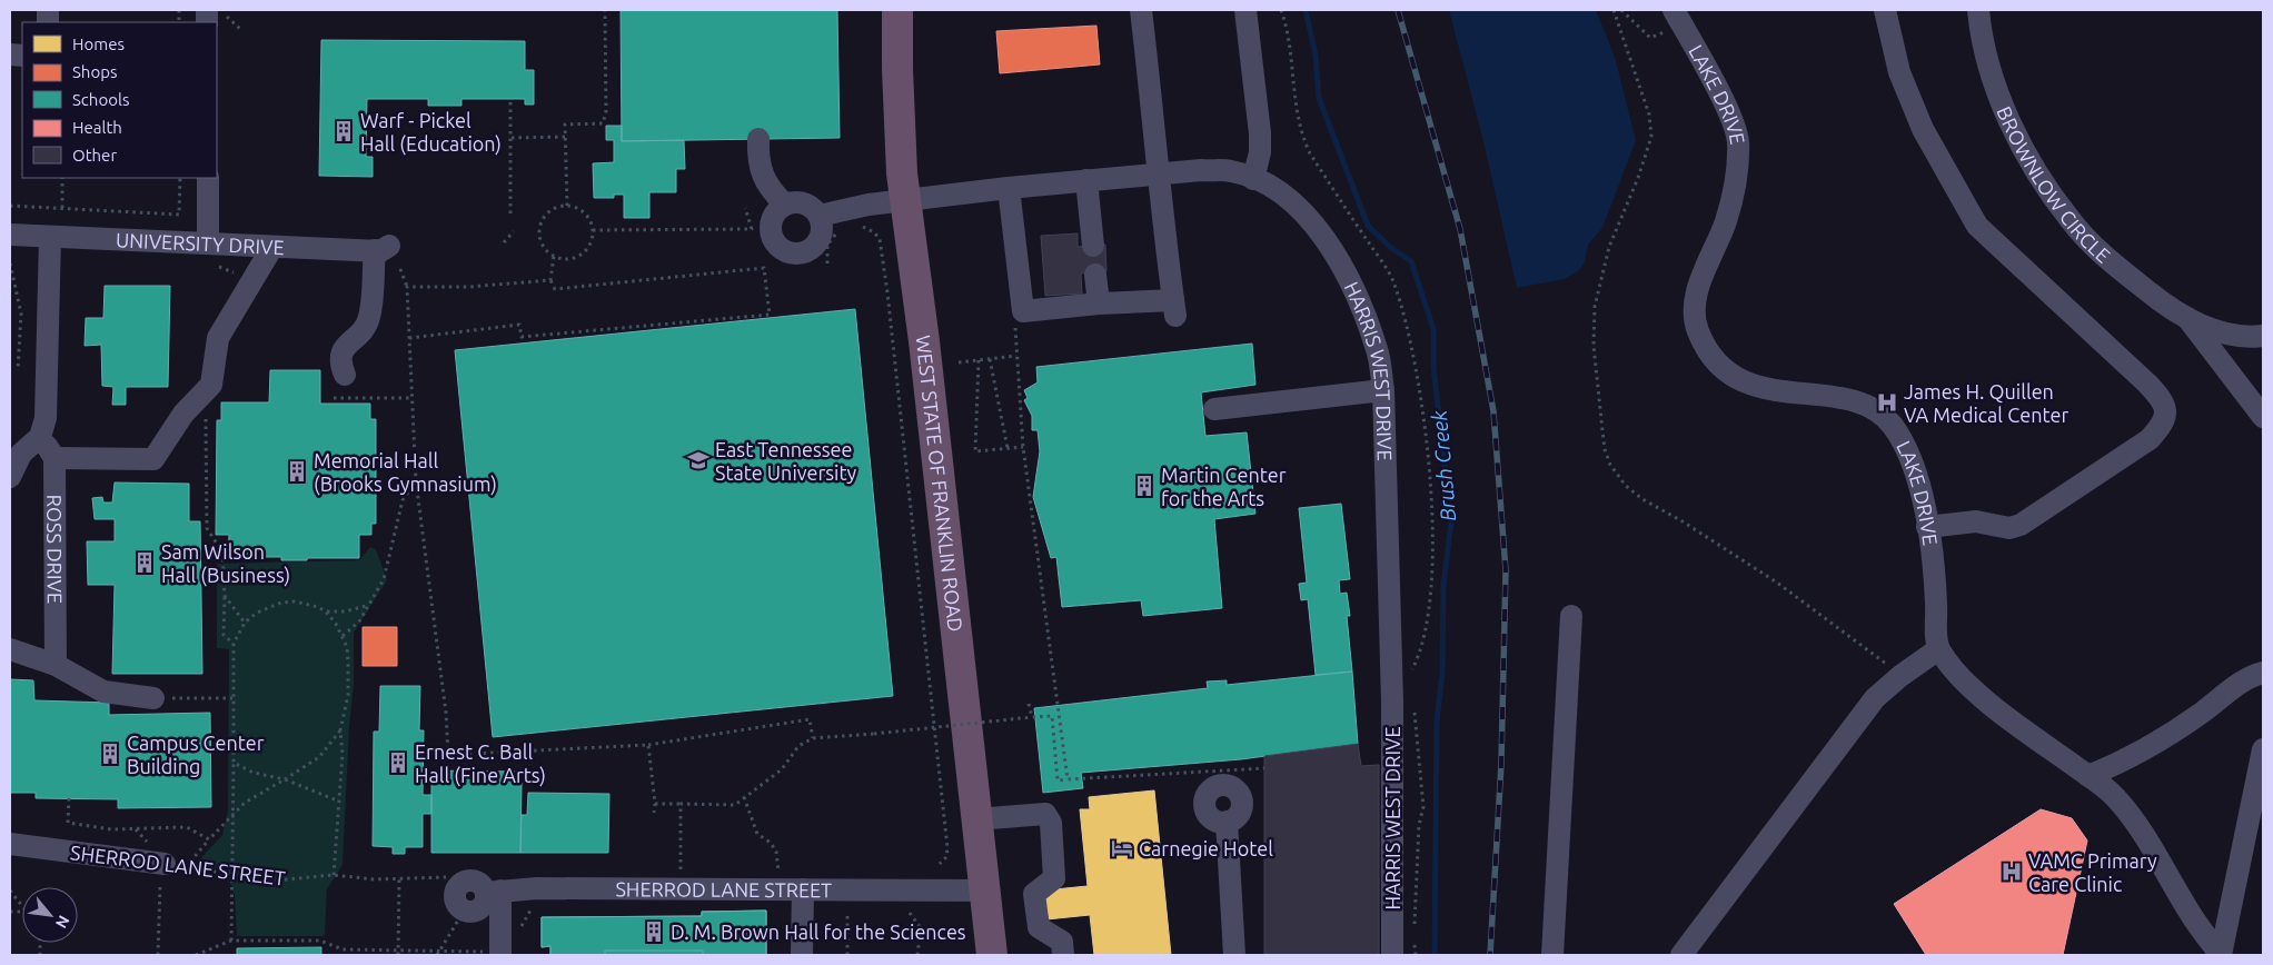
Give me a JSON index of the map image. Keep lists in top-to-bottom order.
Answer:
{
  "streets": {
    "highway": ["WEST STATE OF FRANKLIN ROAD"],
    "street": [
      "LAKE DRIVE",
      "BROWNLOW CIRCLE",
      "UNIVERSITY DRIVE",
      "HARRIS WEST DRIVE",
      "ROSS DRIVE",
      "SHERROD LANE STREET"
    ]
  },
  "crossings": [
    ["HARRIS WEST DRIVE", "WEST STATE OF FRANKLIN ROAD"],
    ["WEST STATE OF FRANKLIN ROAD", "SHERROD LANE STREET"]
  ],
  "water": ["Brush Creek"],
  "places": {
    "building": [
      "Warf - Pickel Hall (Education)",
      "Memorial Hall (Brooks Gymnasium)",
      "Martin Center for the Arts",
      "Sam Wilson Hall (Business)",
      "Campus Center Building",
      "Ernest C. Ball Hall (Fine Arts)",
      "D. M. Brown Hall for the Sciences"
    ],
    "hospital": ["James H. Quillen VA Medical Center", "VAMC Primary Care Clinic"],
    "school or university": ["East Tennessee State University"],
    "hotel": ["Carnegie Hotel"]
  },
  "legend": [
    "Homes",
    "Shops",
    "Schools",
    "Health",
    "Other"
  ],
  "north": "bottom right"
}
